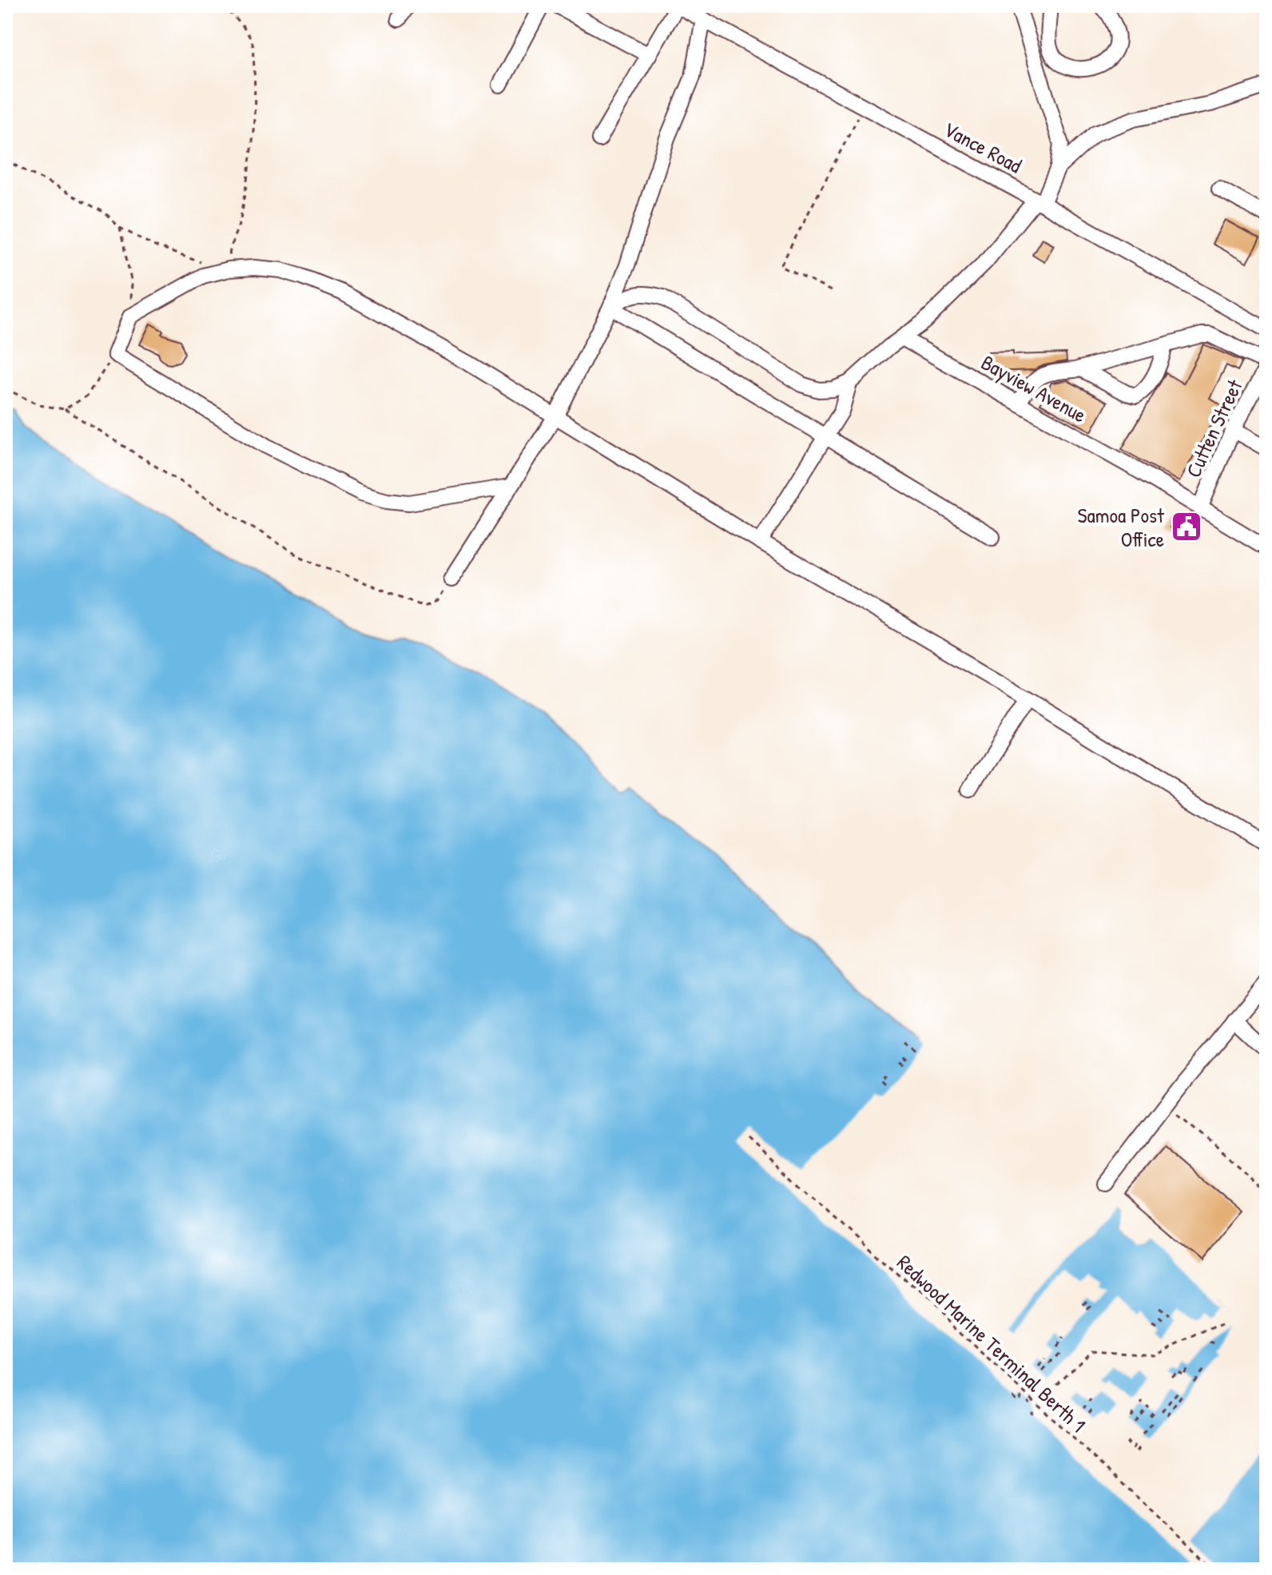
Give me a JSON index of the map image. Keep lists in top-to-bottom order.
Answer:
{
  "streets": {
    "street": ["Vance Road", "Bayview Avenue", "Cutten Street"],
    "path": ["Redwood Marine Terminal Berth 1"]
  },
  "crossings": [
    ["Bayview Avenue", "Cutten Street"]
  ],
  "places": {
    "public building": ["Samoa Post Office"]
  }
}
